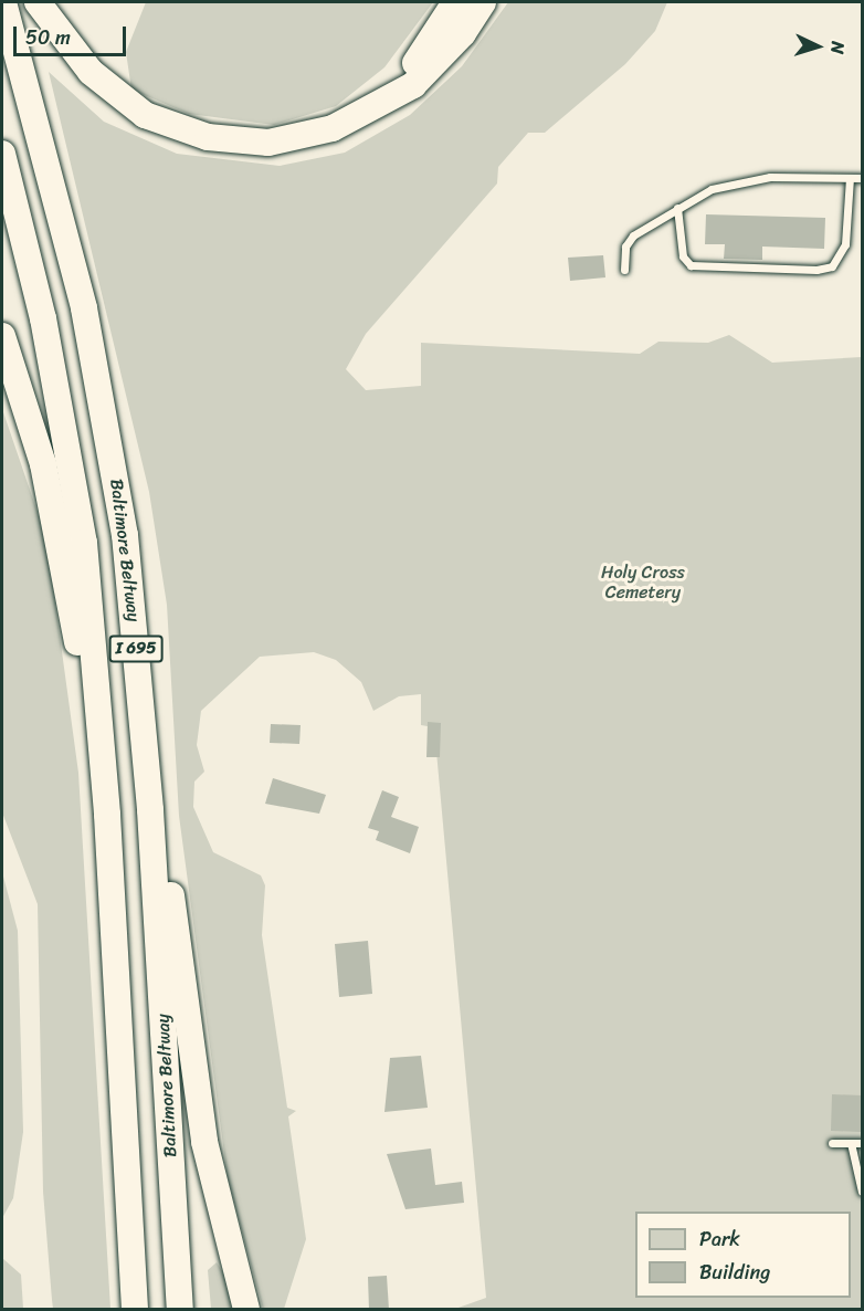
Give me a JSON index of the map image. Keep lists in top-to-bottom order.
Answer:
{
  "streets": {
    "highway": ["Baltimore Beltway", "I 695"]
  },
  "parks": ["Holy Cross Cemetery"],
  "legend": ["Park", "Building"],
  "scale_bar": "50 m",
  "north": "right"
}
